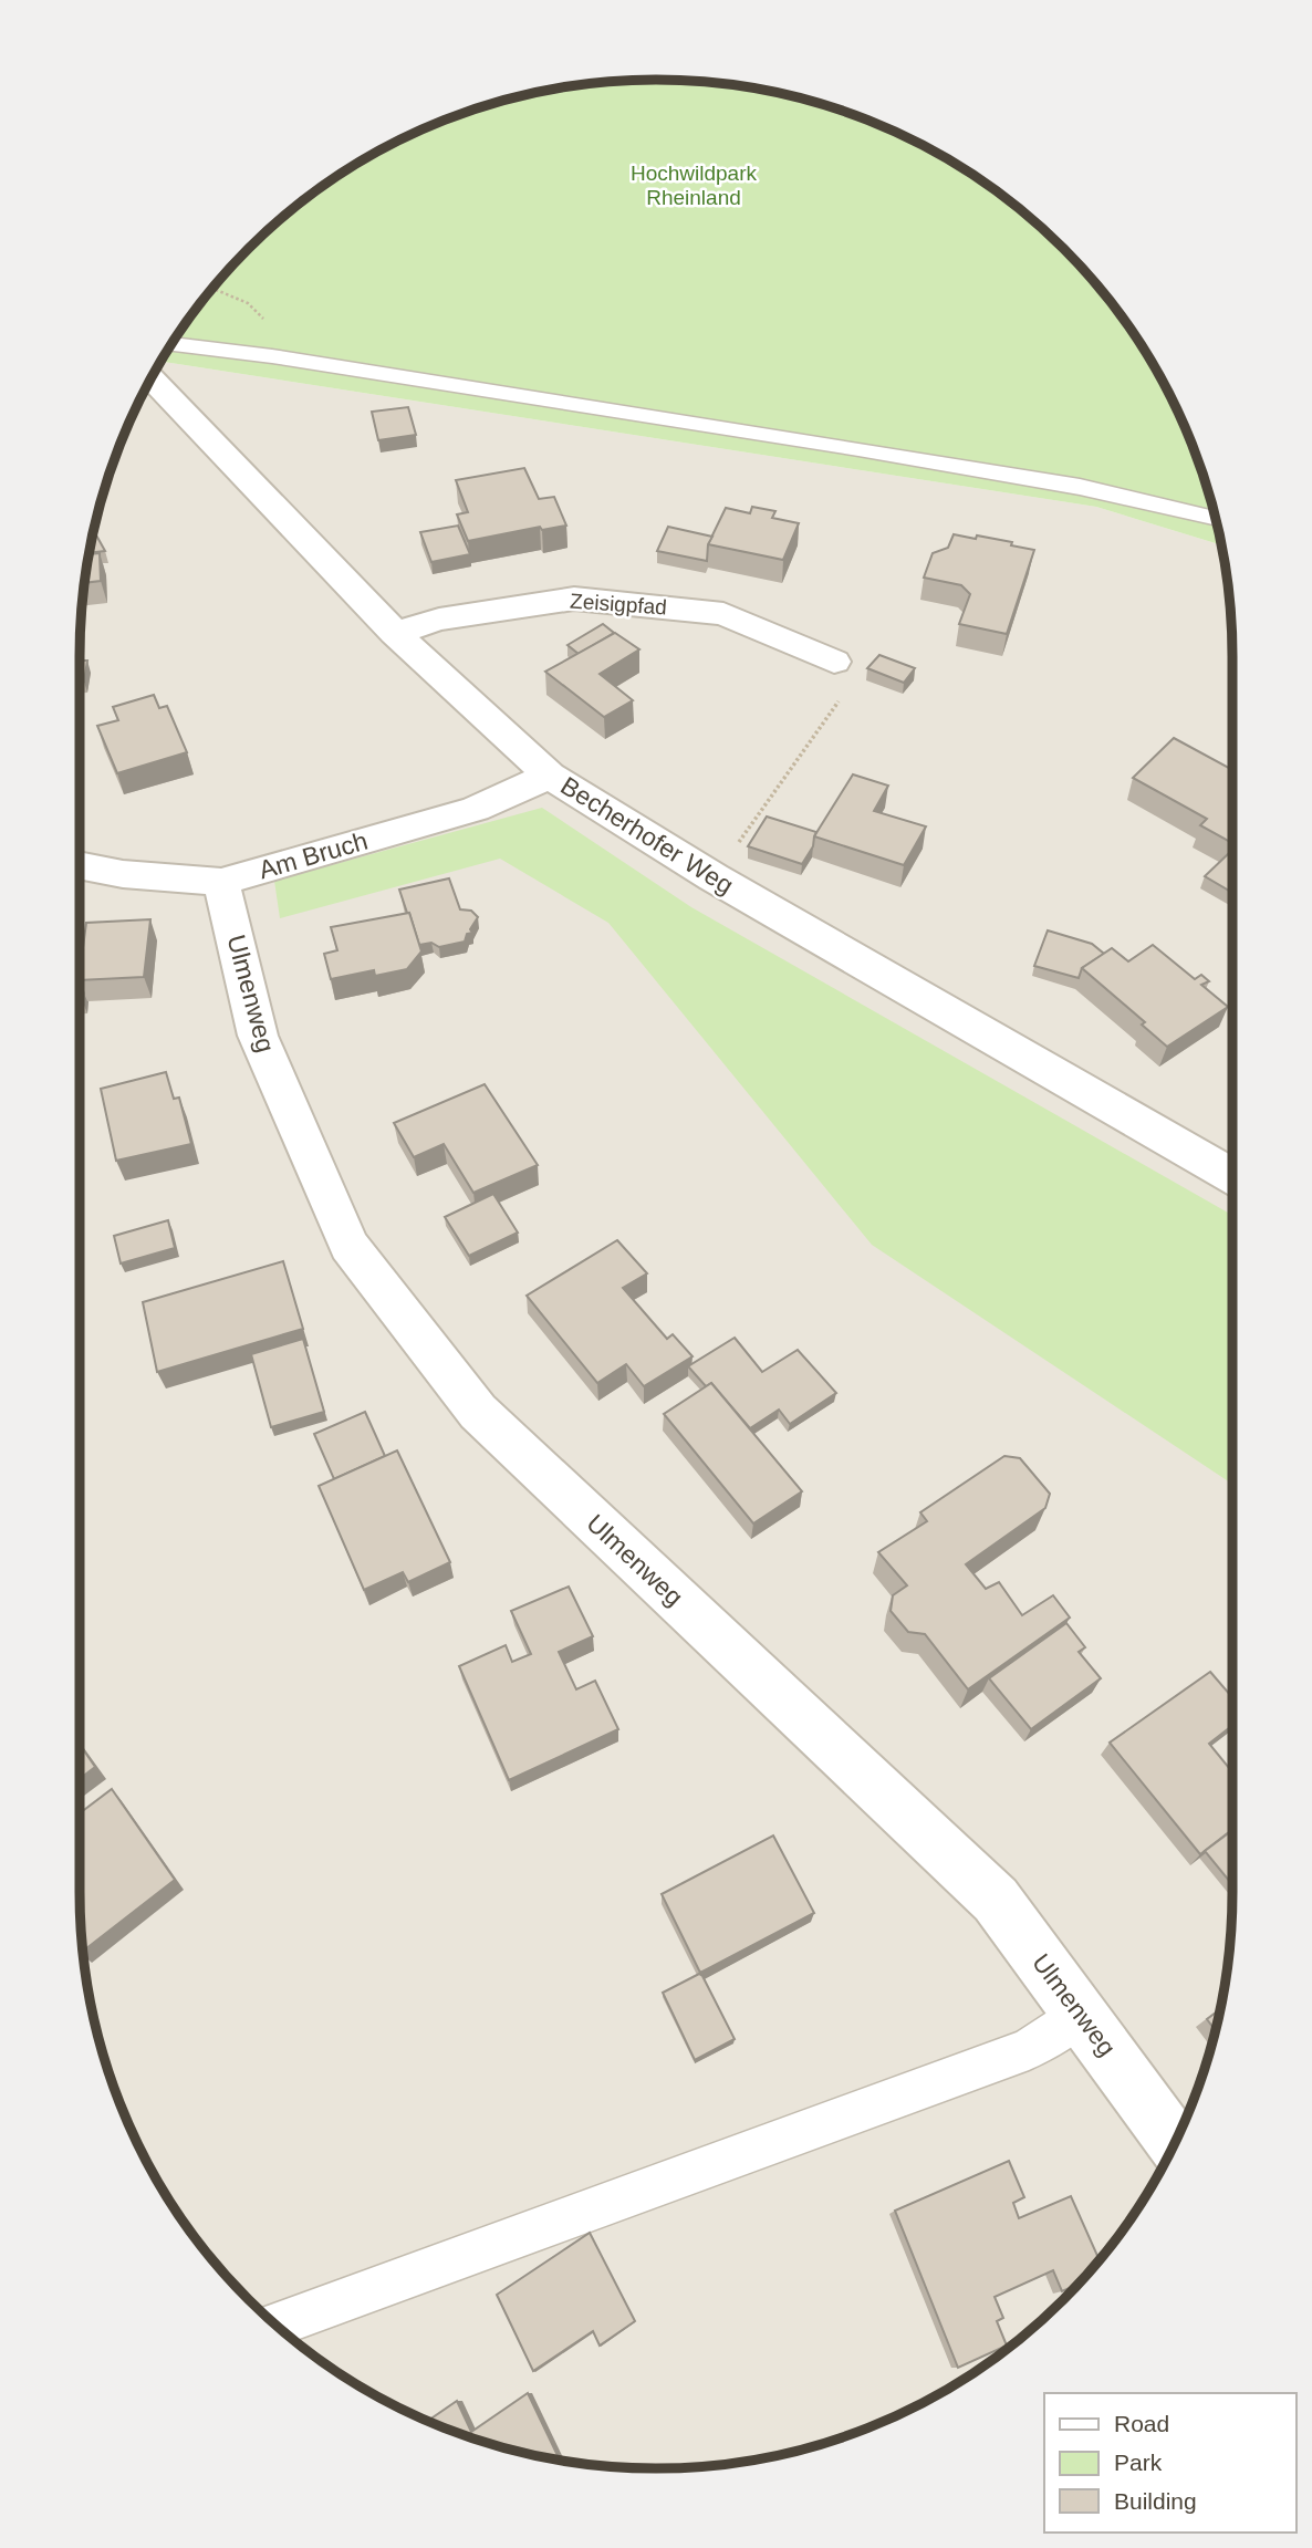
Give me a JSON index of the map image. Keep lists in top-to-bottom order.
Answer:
{
  "streets": {
    "street": [
      "Zeisigpfad",
      "Becherhofer Weg",
      "Am Bruch",
      "Ulmenweg"
    ]
  },
  "crossings": [
    ["Zeisigpfad", "Becherhofer Weg"],
    ["Becherhofer Weg", "Am Bruch"],
    ["Am Bruch", "Ulmenweg"]
  ],
  "parks": ["Hochwildpark Rheinland"],
  "legend": ["Road", "Park", "Building"]
}
